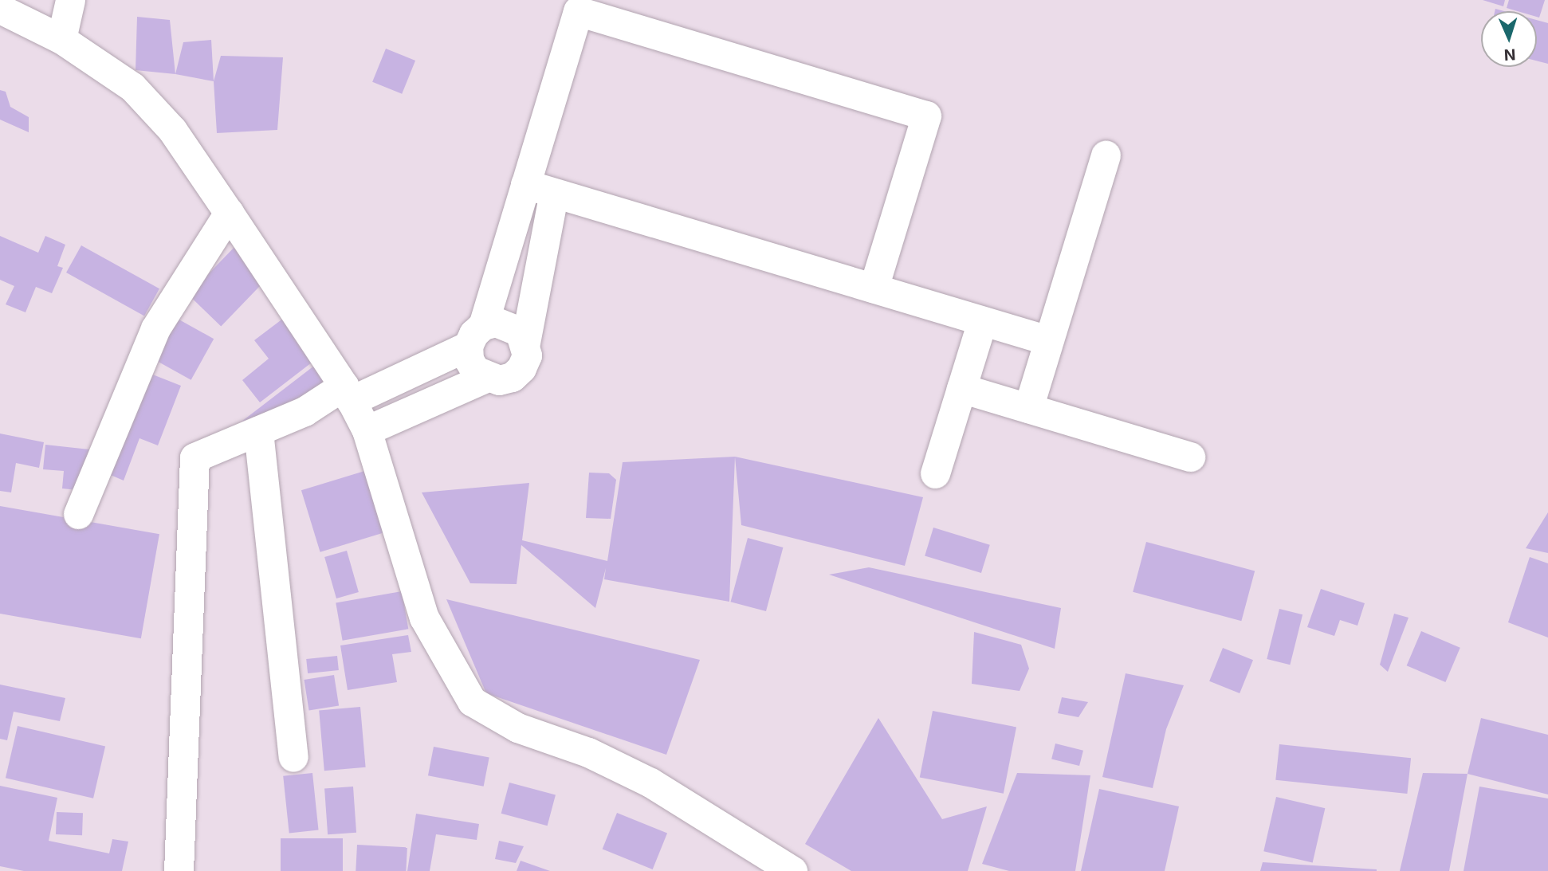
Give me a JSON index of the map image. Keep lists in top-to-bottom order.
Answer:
{
  "north": "bottom"
}
